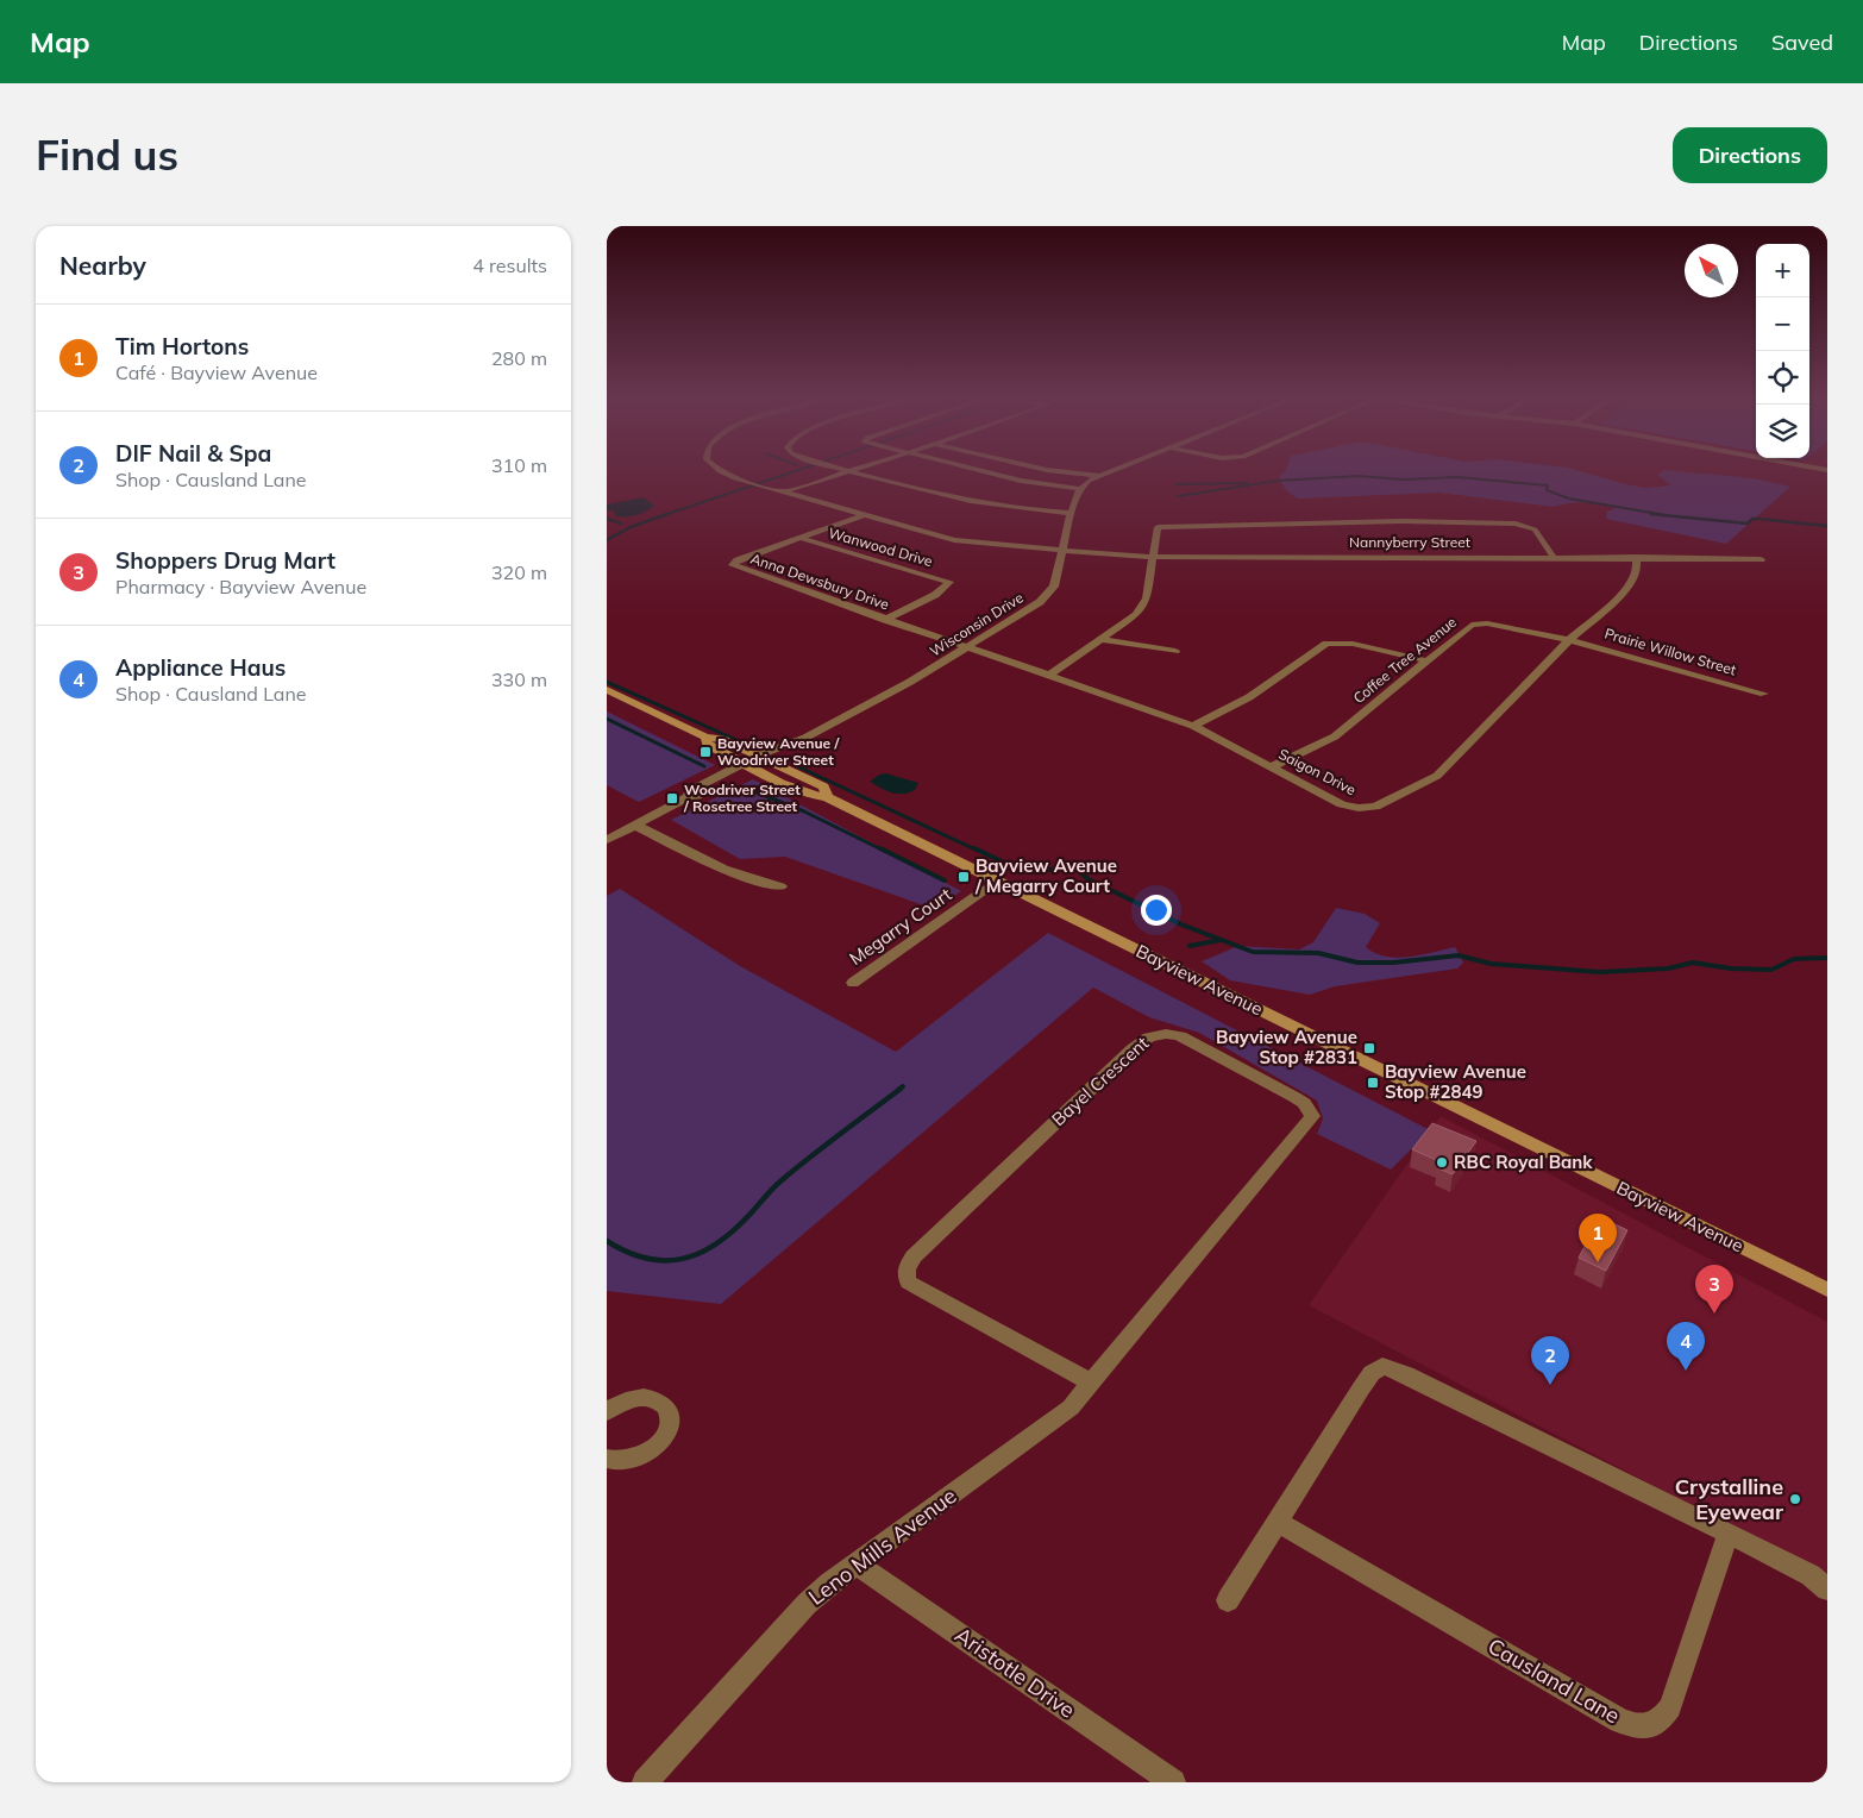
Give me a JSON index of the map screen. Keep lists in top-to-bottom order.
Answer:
{
  "streets": {
    "main road": ["Bayview Avenue"],
    "street": [
      "Nannyberry Street",
      "Wanwood Drive",
      "Anna Dewsbury Drive",
      "Wisconsin Drive",
      "Prairie Willow Street",
      "Coffee Tree Avenue",
      "Saigon Drive",
      "Megarry Court",
      "Bayel Crescent",
      "Leno Mills Avenue",
      "Aristotle Drive",
      "Causland Lane"
    ]
  },
  "crossings": [
    ["Nannyberry Street", "Anna Dewsbury Drive"],
    ["Nannyberry Street", "Wisconsin Drive"],
    ["Nannyberry Street", "Saigon Drive"],
    ["Wanwood Drive", "Anna Dewsbury Drive"],
    ["Anna Dewsbury Drive", "Wisconsin Drive"],
    ["Anna Dewsbury Drive", "Saigon Drive"],
    ["Wisconsin Drive", "Saigon Drive"],
    ["Wisconsin Drive", "Bayview Avenue"],
    ["Prairie Willow Street", "Coffee Tree Avenue"],
    ["Prairie Willow Street", "Saigon Drive"],
    ["Coffee Tree Avenue", "Saigon Drive"],
    ["Megarry Court", "Bayview Avenue"],
    ["Bayel Crescent", "Leno Mills Avenue"],
    ["Leno Mills Avenue", "Aristotle Drive"]
  ],
  "places": {
    "transit": [
      "Bayview Avenue / Woodriver Street",
      "Woodriver Street / Rosetree Street",
      "Bayview Avenue / Megarry Court",
      "Bayview Avenue Stop #2831",
      "Bayview Avenue Stop #2849"
    ],
    "other": ["RBC Royal Bank", "Crystalline Eyewear"]
  },
  "north": "top left",
  "page": {
    "header": "Map",
    "nav": ["Map", "Directions", "Saved"],
    "buttons": "Directions",
    "title": "Find us",
    "heading": ["Nearby", "4 results"],
    "map_buttons": ["+", "−"],
    "list": [
      {
        "mark": "1",
        "name": "Tim Hortons",
        "note": "Café · Bayview Avenue",
        "value": "280 m"
      },
      {
        "mark": "2",
        "name": "DIF Nail & Spa",
        "note": "Shop · Causland Lane",
        "value": "310 m"
      },
      {
        "mark": "3",
        "name": "Shoppers Drug Mart",
        "note": "Pharmacy · Bayview Avenue",
        "value": "320 m"
      },
      {
        "mark": "4",
        "name": "Appliance Haus",
        "note": "Shop · Causland Lane",
        "value": "330 m"
      }
    ],
    "pins": [
      "1",
      "3",
      "4",
      "2"
    ]
  }
}
